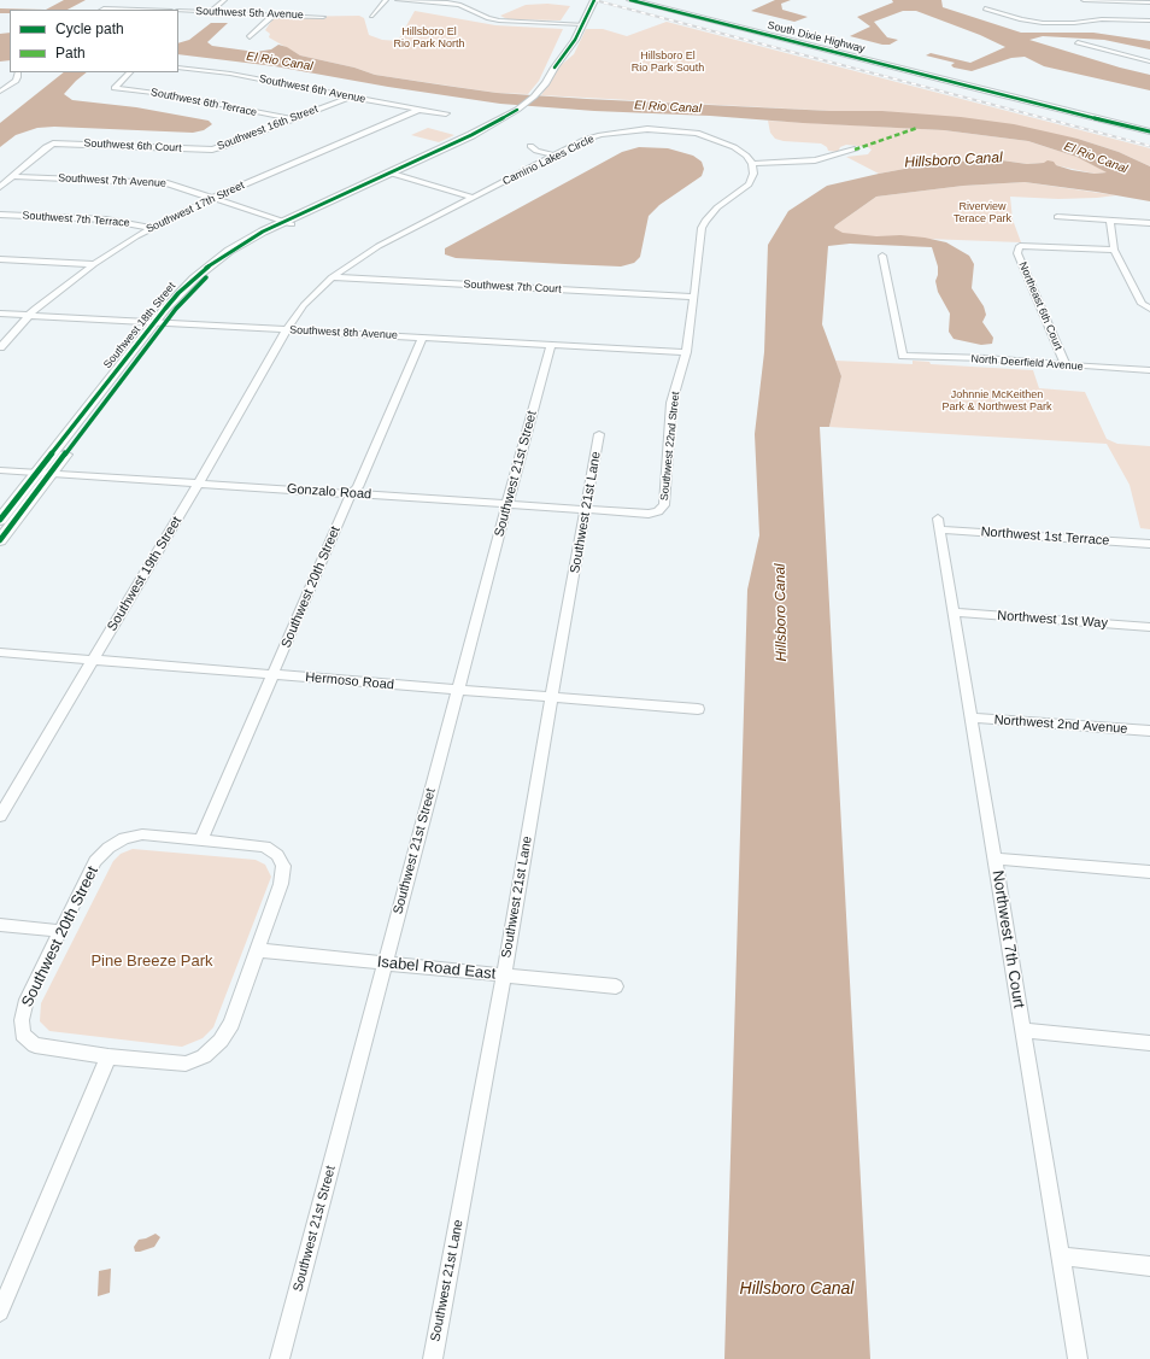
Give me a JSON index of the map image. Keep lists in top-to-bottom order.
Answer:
{
  "streets": {
    "main road": ["South Dixie Highway", "Southwest 18th Street"],
    "street": [
      "Southwest 5th Avenue",
      "Southwest 6th Avenue",
      "Southwest 6th Terrace",
      "Southwest 16th Street",
      "Southwest 6th Court",
      "Camino Lakes Circle",
      "Southwest 7th Avenue",
      "Southwest 17th Street",
      "Southwest 7th Terrace",
      "Southwest 7th Court",
      "Northeast 6th Court",
      "Southwest 8th Avenue",
      "North Deerfield Avenue",
      "Southwest 22nd Street",
      "Southwest 21st Street",
      "Gonzalo Road",
      "Southwest 21st Lane",
      "Northwest 1st Terrace",
      "Southwest 19th Street",
      "Southwest 20th Street",
      "Northwest 1st Way",
      "Hermoso Road",
      "Northwest 2nd Avenue",
      "Northwest 7th Court",
      "Isabel Road East"
    ]
  },
  "crossings": [
    ["Southwest 6th Avenue", "Southwest 16th Street"],
    ["Southwest 6th Avenue", "Southwest 17th Street"],
    ["Southwest 6th Terrace", "Southwest 16th Street"],
    ["Southwest 16th Street", "Southwest 6th Court"],
    ["Southwest 6th Court", "Southwest 7th Avenue"],
    ["Camino Lakes Circle", "Southwest 7th Court"],
    ["Camino Lakes Circle", "Southwest 8th Avenue"],
    ["Camino Lakes Circle", "Southwest 19th Street"],
    ["Southwest 7th Avenue", "Southwest 17th Street"],
    ["Southwest 7th Avenue", "Southwest 18th Street"],
    ["Southwest 17th Street", "Southwest 7th Terrace"],
    ["Southwest 17th Street", "Southwest 8th Avenue"],
    ["Northeast 6th Court", "North Deerfield Avenue"],
    ["Southwest 18th Street", "Southwest 8th Avenue"],
    ["Southwest 18th Street", "Gonzalo Road"],
    ["Southwest 8th Avenue", "Southwest 22nd Street"],
    ["Southwest 8th Avenue", "Southwest 21st Street"],
    ["Southwest 8th Avenue", "Southwest 19th Street"],
    ["Southwest 8th Avenue", "Southwest 20th Street"],
    ["Southwest 22nd Street", "Gonzalo Road"],
    ["Southwest 21st Street", "Gonzalo Road"],
    ["Southwest 21st Street", "Hermoso Road"],
    ["Southwest 21st Street", "Isabel Road East"],
    ["Gonzalo Road", "Southwest 21st Lane"],
    ["Gonzalo Road", "Southwest 19th Street"],
    ["Gonzalo Road", "Southwest 20th Street"],
    ["Southwest 21st Lane", "Hermoso Road"],
    ["Southwest 21st Lane", "Isabel Road East"],
    ["Northwest 1st Terrace", "Northwest 7th Court"],
    ["Southwest 19th Street", "Hermoso Road"],
    ["Southwest 20th Street", "Hermoso Road"],
    ["Southwest 20th Street", "Isabel Road East"],
    ["Northwest 1st Way", "Northwest 7th Court"],
    ["Northwest 2nd Avenue", "Northwest 7th Court"]
  ],
  "water": ["El Rio Canal", "Hillsboro Canal"],
  "parks": [
    "Hillsboro El Rio Park North",
    "Hillsboro El Rio Park South",
    "Riverview Terace Park",
    "Johnnie McKeithen Park & Northwest Park",
    "Pine Breeze Park"
  ],
  "legend": ["Cycle path", "Path"]
}
